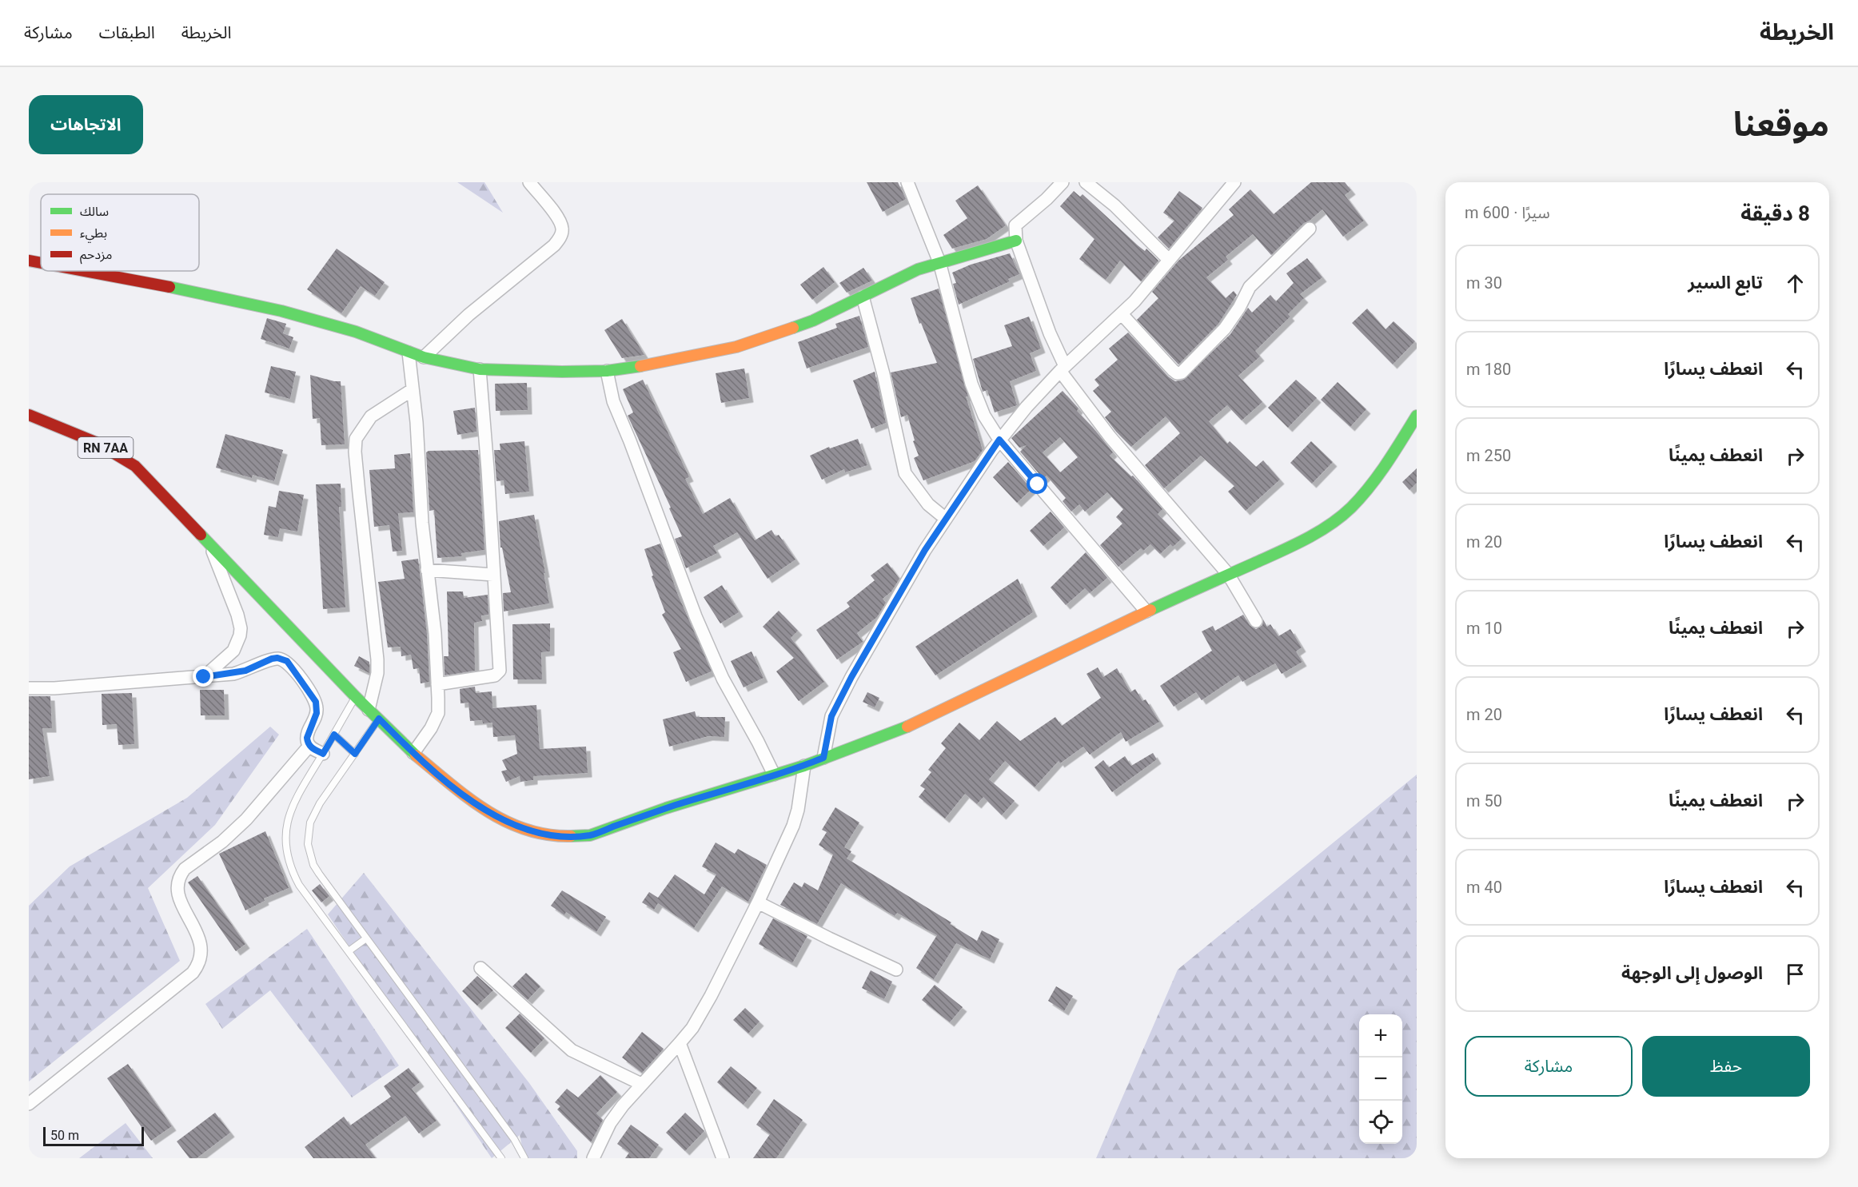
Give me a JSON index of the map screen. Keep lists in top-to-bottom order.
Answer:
{
  "streets": {
    "main road": ["RN 7AA"]
  },
  "legend": ["سالك", "بطيء", "مزدحم"],
  "scale_bar": "50 m",
  "page": {
    "header": "الخريطة",
    "nav": ["الخريطة", "الطبقات", "مشاركة"],
    "title": "موقعنا",
    "buttons": [
      "الاتجاهات",
      ["حفظ", "مشاركة"]
    ],
    "heading": ["8 دقيقة", "سيرًا · 600 m"],
    "list": [
      ["تابع السير", "30 m"],
      ["انعطف يسارًا", "180 m"],
      ["انعطف يمينًا", "250 m"],
      ["انعطف يسارًا", "20 m"],
      ["انعطف يمينًا", "10 m"],
      ["انعطف يسارًا", "20 m"],
      ["انعطف يمينًا", "50 m"],
      ["انعطف يسارًا", "40 m"],
      "الوصول إلى الوجهة"
    ],
    "map_buttons": ["+", "−"],
    "scale": "50 m"
  }
}
